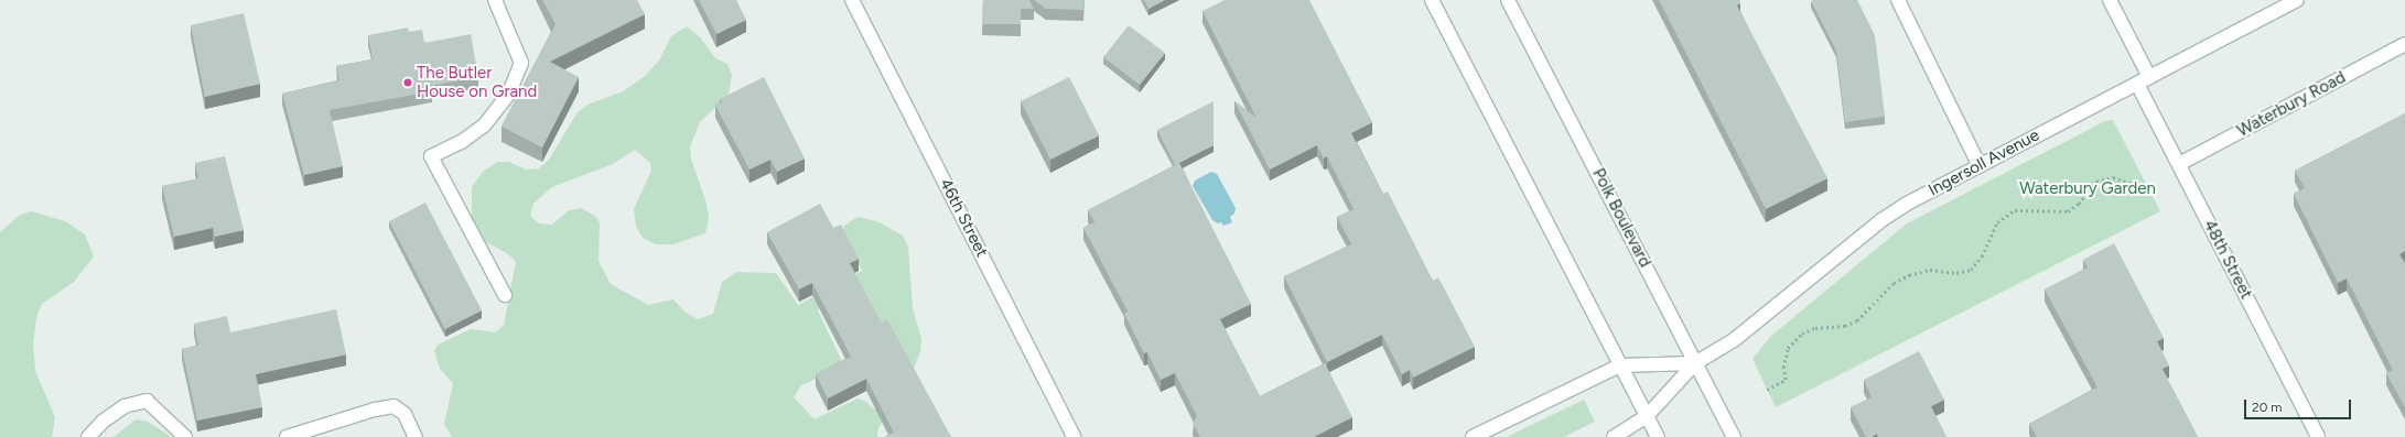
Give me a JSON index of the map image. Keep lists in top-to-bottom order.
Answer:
{
  "streets": {
    "street": [
      "Waterbury Road",
      "Ingersoll Avenue",
      "46th Street",
      "Polk Boulevard",
      "48th Street"
    ]
  },
  "crossings": [
    ["Waterbury Road", "48th Street"],
    ["Ingersoll Avenue", "Polk Boulevard"],
    ["Ingersoll Avenue", "48th Street"]
  ],
  "parks": ["Waterbury Garden"],
  "places": ["The Butler House on Grand"],
  "scale_bar": "20 m"
}
